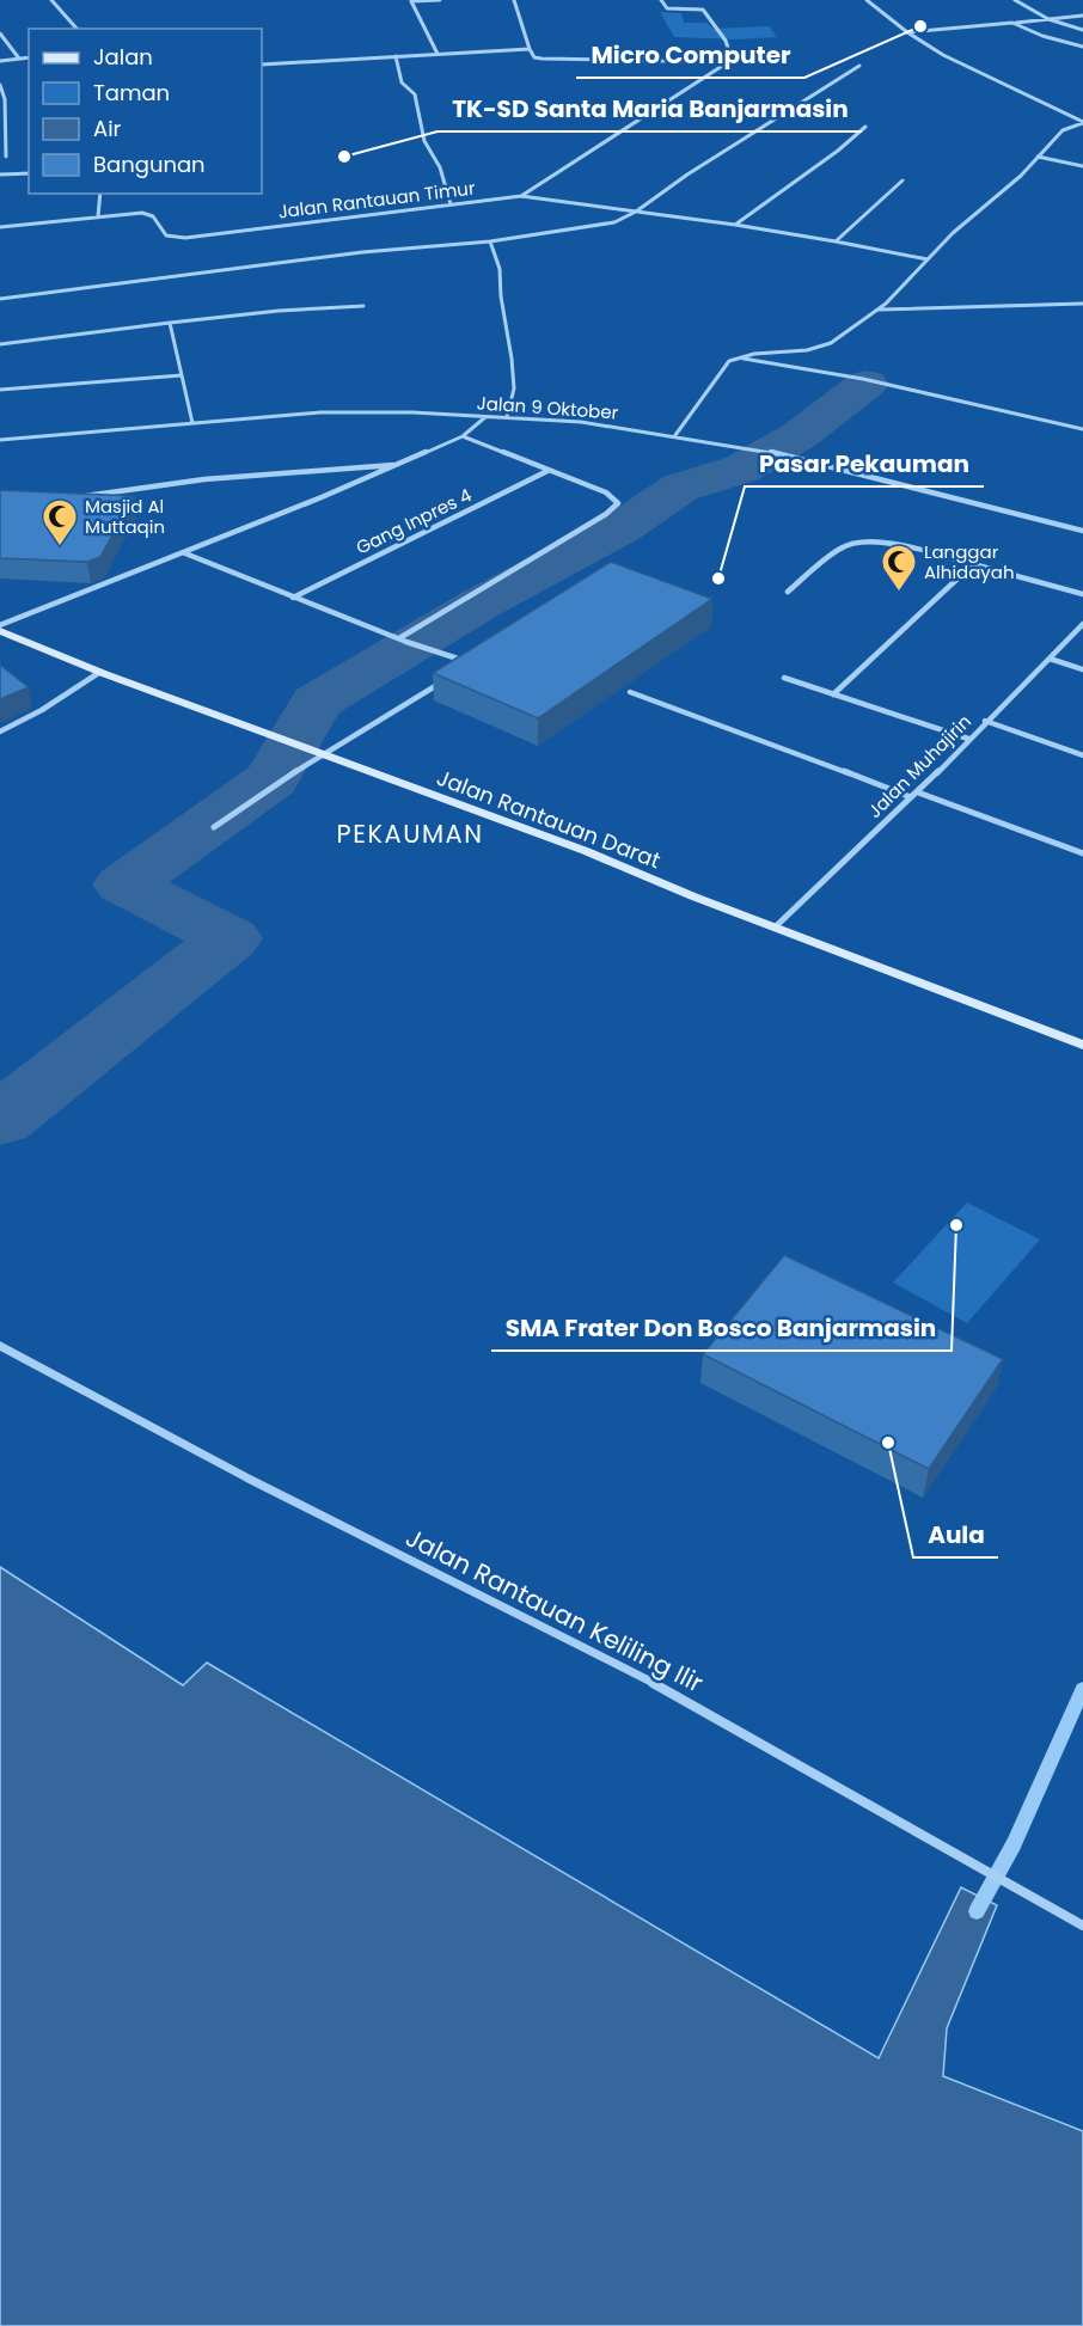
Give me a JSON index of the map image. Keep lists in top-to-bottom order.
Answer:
{
  "streets": {
    "main road": ["Jalan Rantauan Darat"],
    "street": [
      "Jalan Rantauan Timur",
      "Jalan 9 Oktober",
      "Gang Inpres 4",
      "Jalan Muhajirin",
      "Jalan Rantauan Keliling Ilir"
    ]
  },
  "crossings": [
    ["Jalan Muhajirin", "Jalan Rantauan Darat"]
  ],
  "districts": ["PEKAUMAN"],
  "places": {
    "other": [
      "Micro Computer",
      "TK-SD Santa Maria Banjarmasin",
      "Pasar Pekauman",
      "SMA Frater Don Bosco Banjarmasin",
      "Aula"
    ],
    "mosque": ["Masjid Al Muttaqin", "Langgar Alhidayah"]
  },
  "legend": [
    "Jalan",
    "Taman",
    "Air",
    "Bangunan"
  ]
}
